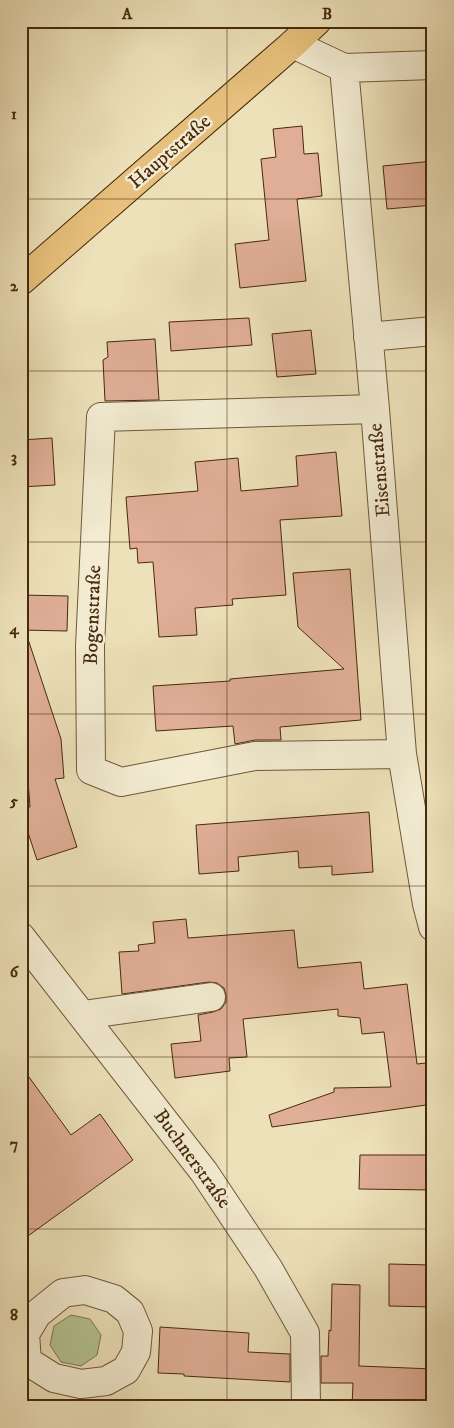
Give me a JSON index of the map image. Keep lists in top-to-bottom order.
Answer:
{
  "streets": {
    "main road": ["Hauptstraße"],
    "street": ["Eisenstraße", "Bogenstraße", "Buchnerstraße"]
  },
  "crossings": [
    ["Eisenstraße", "Bogenstraße"]
  ],
  "grid": {
    "columns": ["A", "B"],
    "rows": [
      "1",
      "2",
      "3",
      "4",
      "5",
      "6",
      "7",
      "8"
    ]
  }
}
